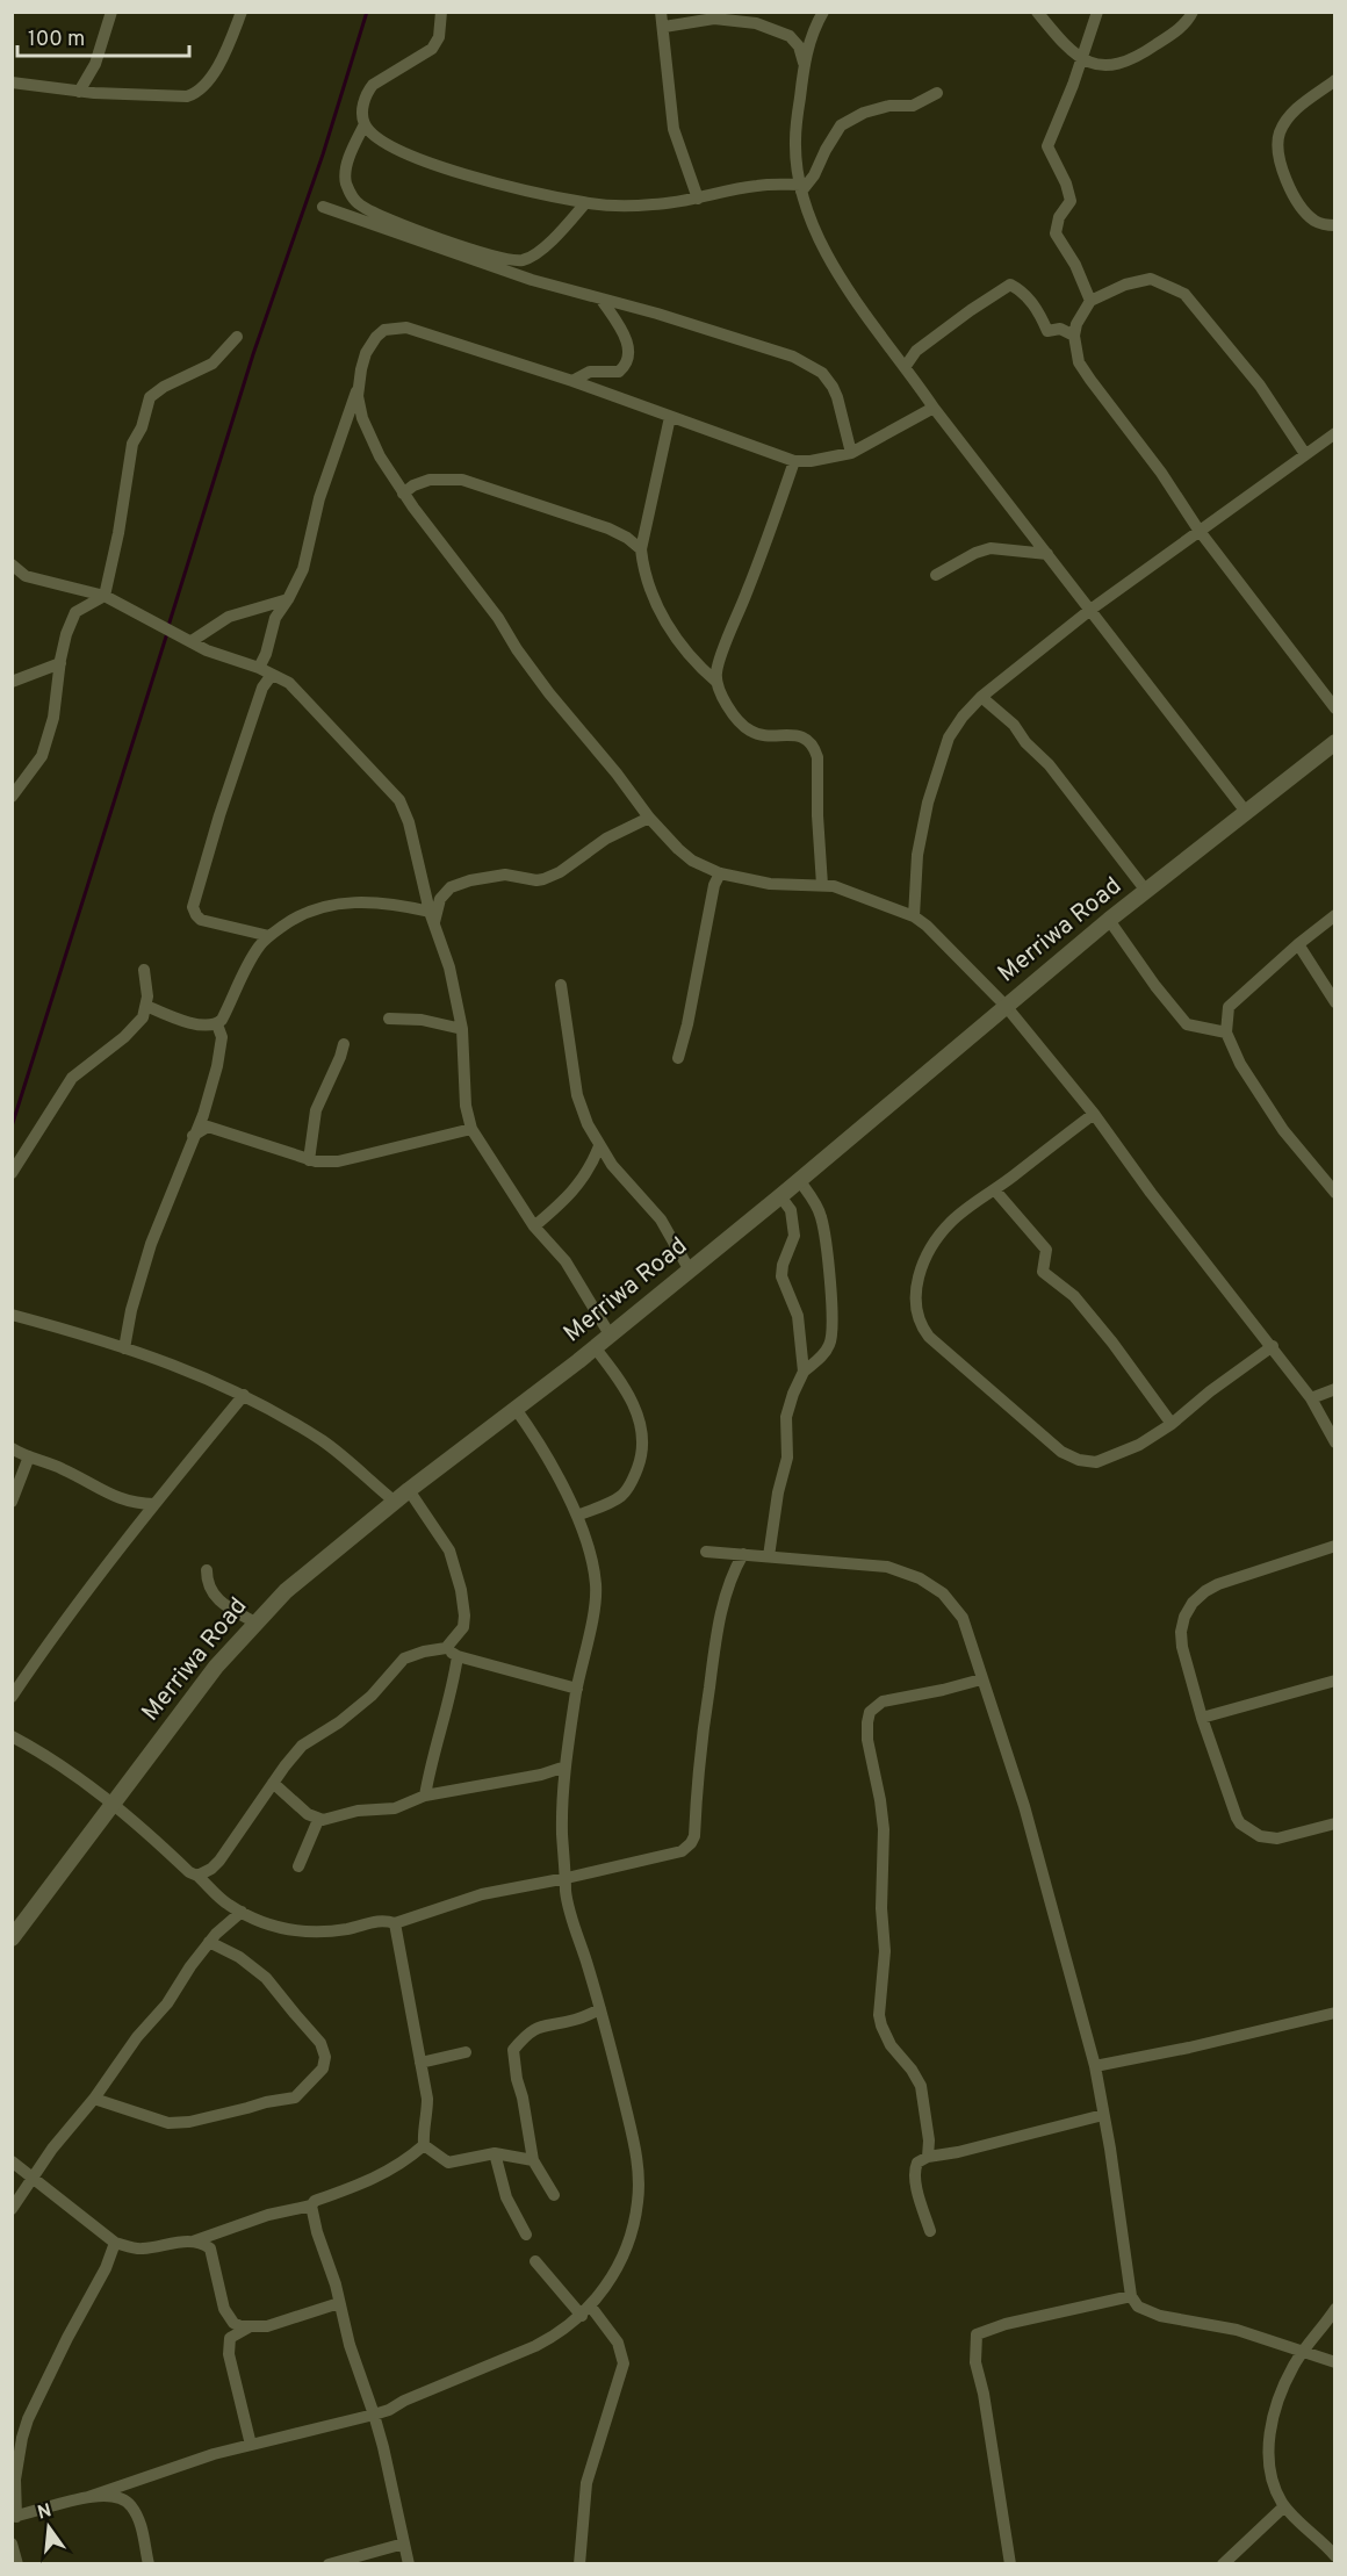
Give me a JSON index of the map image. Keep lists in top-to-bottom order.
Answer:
{
  "streets": {
    "street": ["Merriwa Road"]
  },
  "scale_bar": "100 m",
  "north": "top"
}
